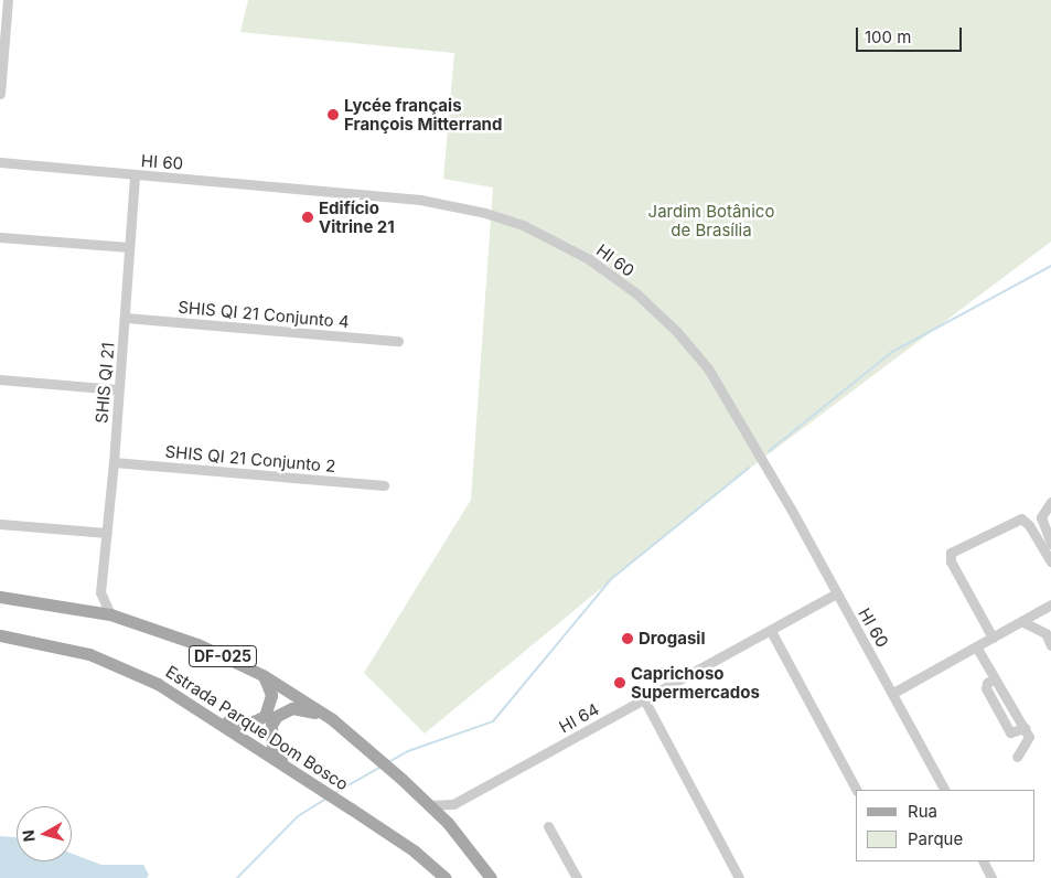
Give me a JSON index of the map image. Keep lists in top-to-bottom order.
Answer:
{
  "streets": {
    "main road": ["DF-025", "Estrada Parque Dom Bosco"],
    "street": [
      "HI 60",
      "SHIS QI 21 Conjunto 4",
      "SHIS QI 21",
      "SHIS QI 21 Conjunto 2",
      "HI 64"
    ]
  },
  "crossings": [
    ["HI 60", "SHIS QI 21"],
    ["HI 60", "HI 64"],
    ["SHIS QI 21 Conjunto 4", "SHIS QI 21"],
    ["SHIS QI 21", "SHIS QI 21 Conjunto 2"],
    ["SHIS QI 21", "DF-025"],
    ["DF-025", "HI 64"]
  ],
  "parks": ["Jardim Botânico de Brasília"],
  "places": [
    "Lycée français François Mitterrand",
    "Edifício Vitrine 21",
    "Drogasil",
    "Caprichoso Supermercados"
  ],
  "legend": ["Rua", "Parque"],
  "scale_bar": "100 m",
  "north": "left"
}
